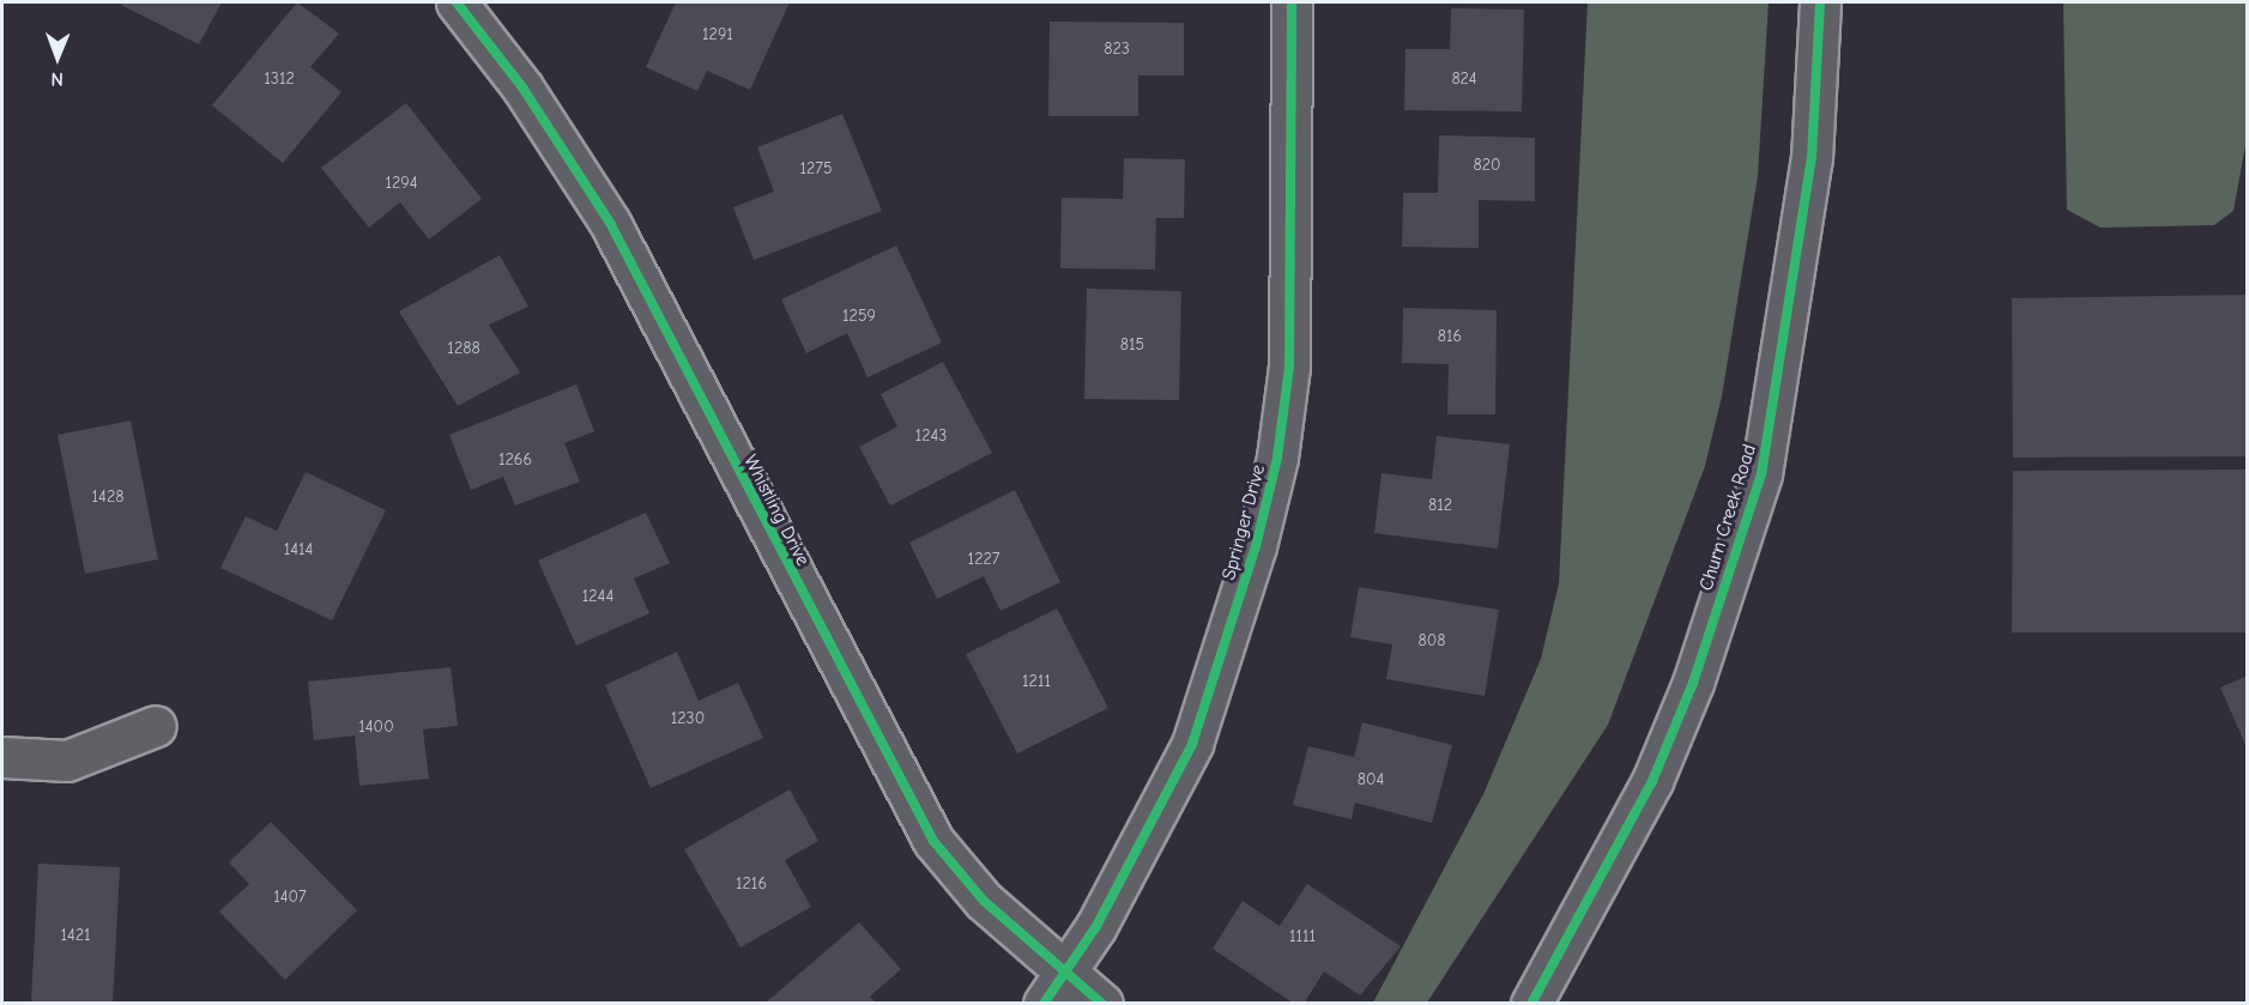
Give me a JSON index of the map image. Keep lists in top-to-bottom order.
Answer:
{
  "streets": {
    "street": ["Whistling Drive", "Churn Creek Road", "Springer Drive"]
  },
  "crossings": [
    ["Whistling Drive", "Springer Drive"]
  ],
  "house_numbers": [
    "1291",
    "823",
    "1312",
    "824",
    "820",
    "1275",
    "1294",
    "1259",
    "816",
    "815",
    "1288",
    "1243",
    "1266",
    "1428",
    "812",
    "1414",
    "1227",
    "1244",
    "808",
    "1211",
    "1230",
    "1400",
    "804",
    "1216",
    "1407",
    "1421",
    "1111"
  ],
  "north": "bottom"
}
